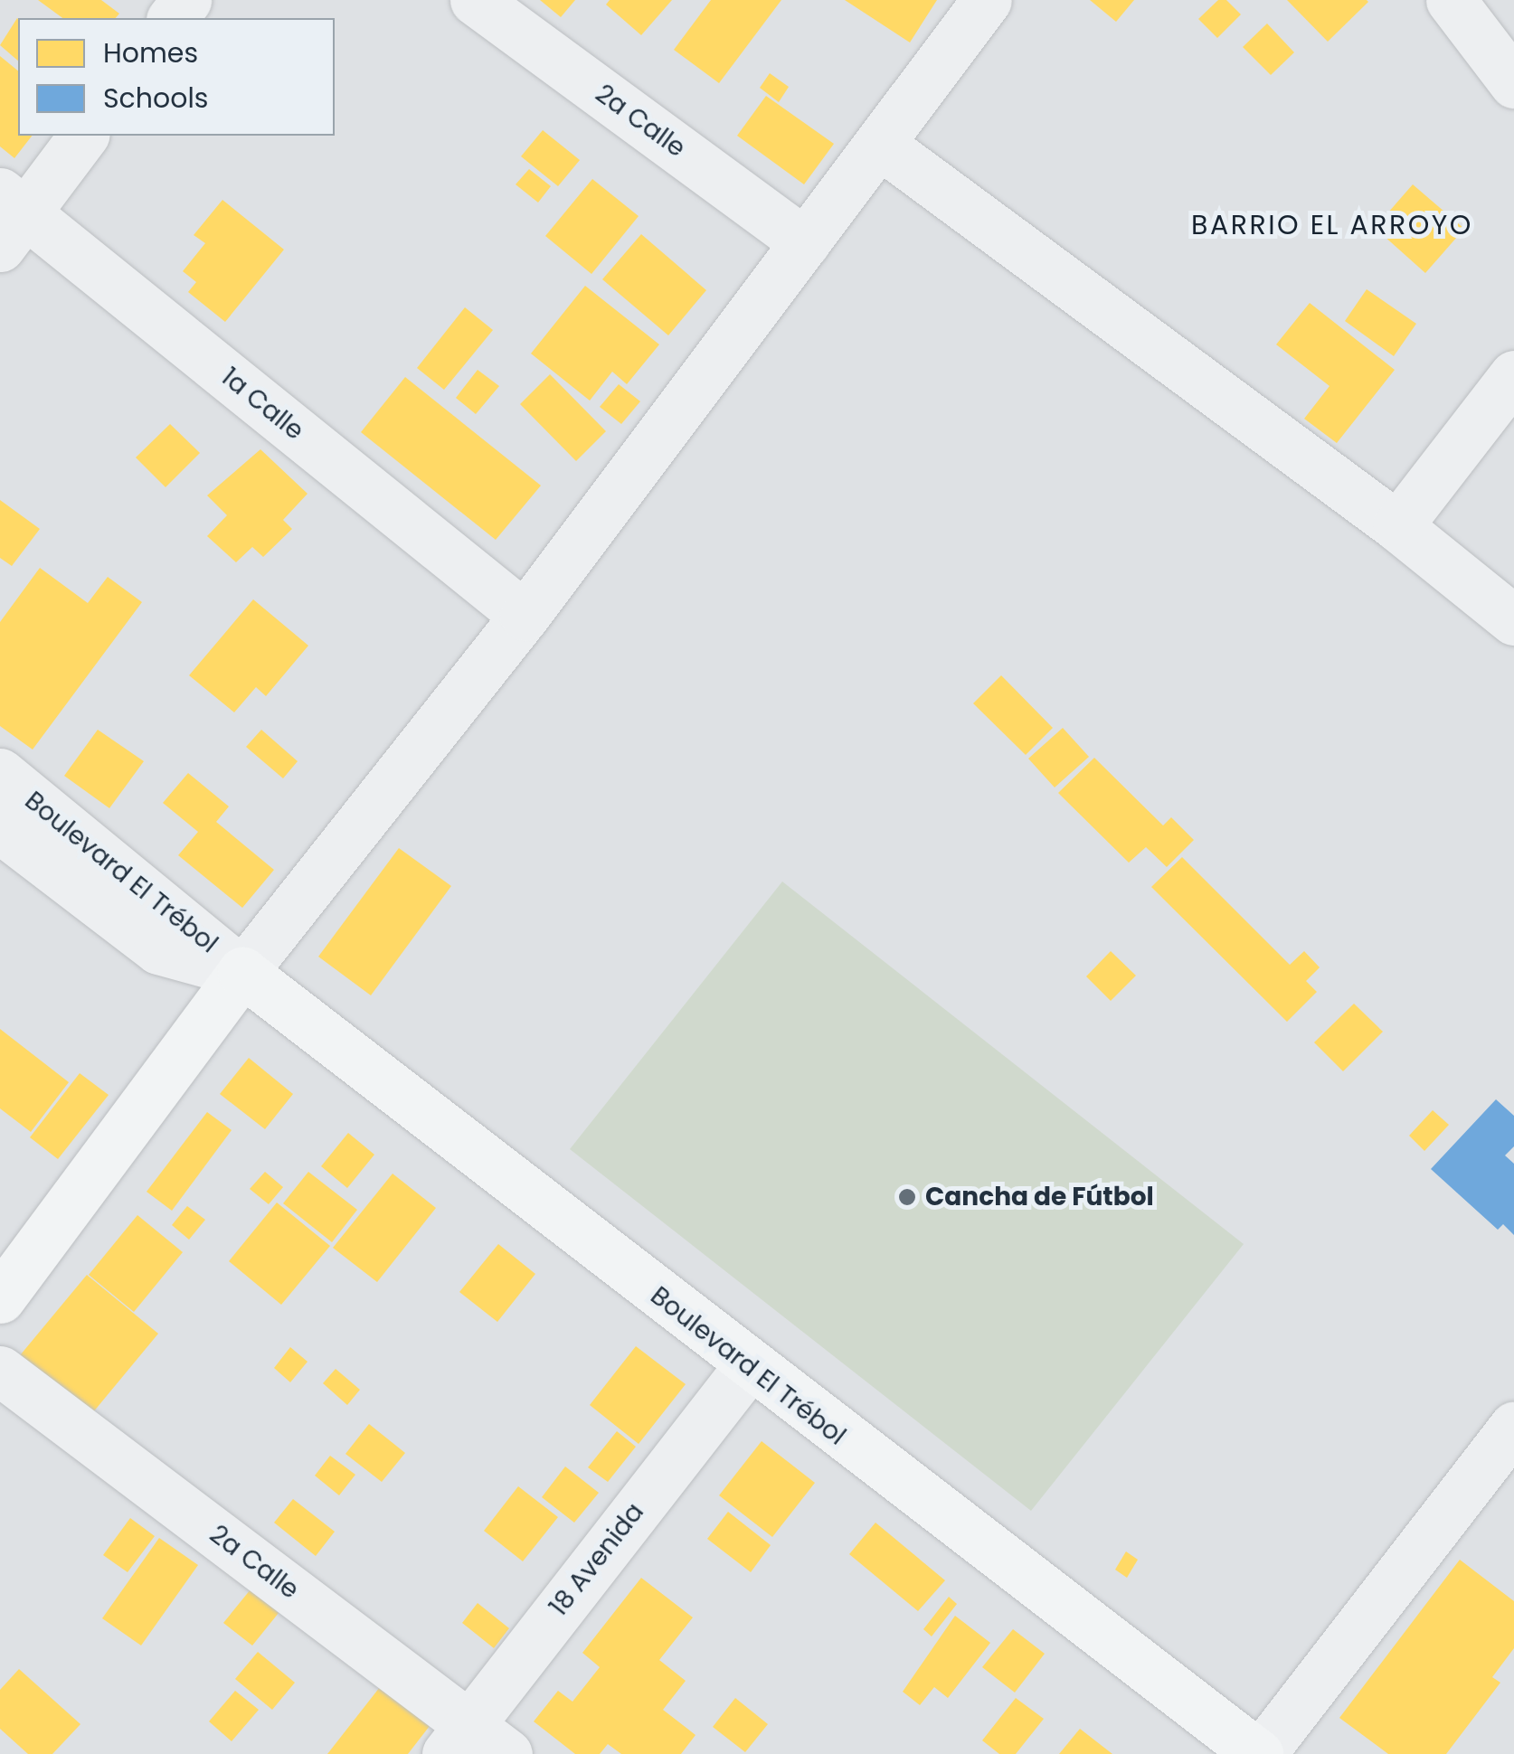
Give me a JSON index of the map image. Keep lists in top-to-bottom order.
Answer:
{
  "streets": {
    "main road": ["Boulevard El Trébol"],
    "street": ["2a Calle", "1a Calle", "18 Avenida"]
  },
  "crossings": [
    ["2a Calle", "18 Avenida"],
    ["Boulevard El Trébol", "18 Avenida"]
  ],
  "districts": ["BARRIO EL ARROYO"],
  "places": ["Cancha de Fútbol"],
  "legend": ["Homes", "Schools"]
}
